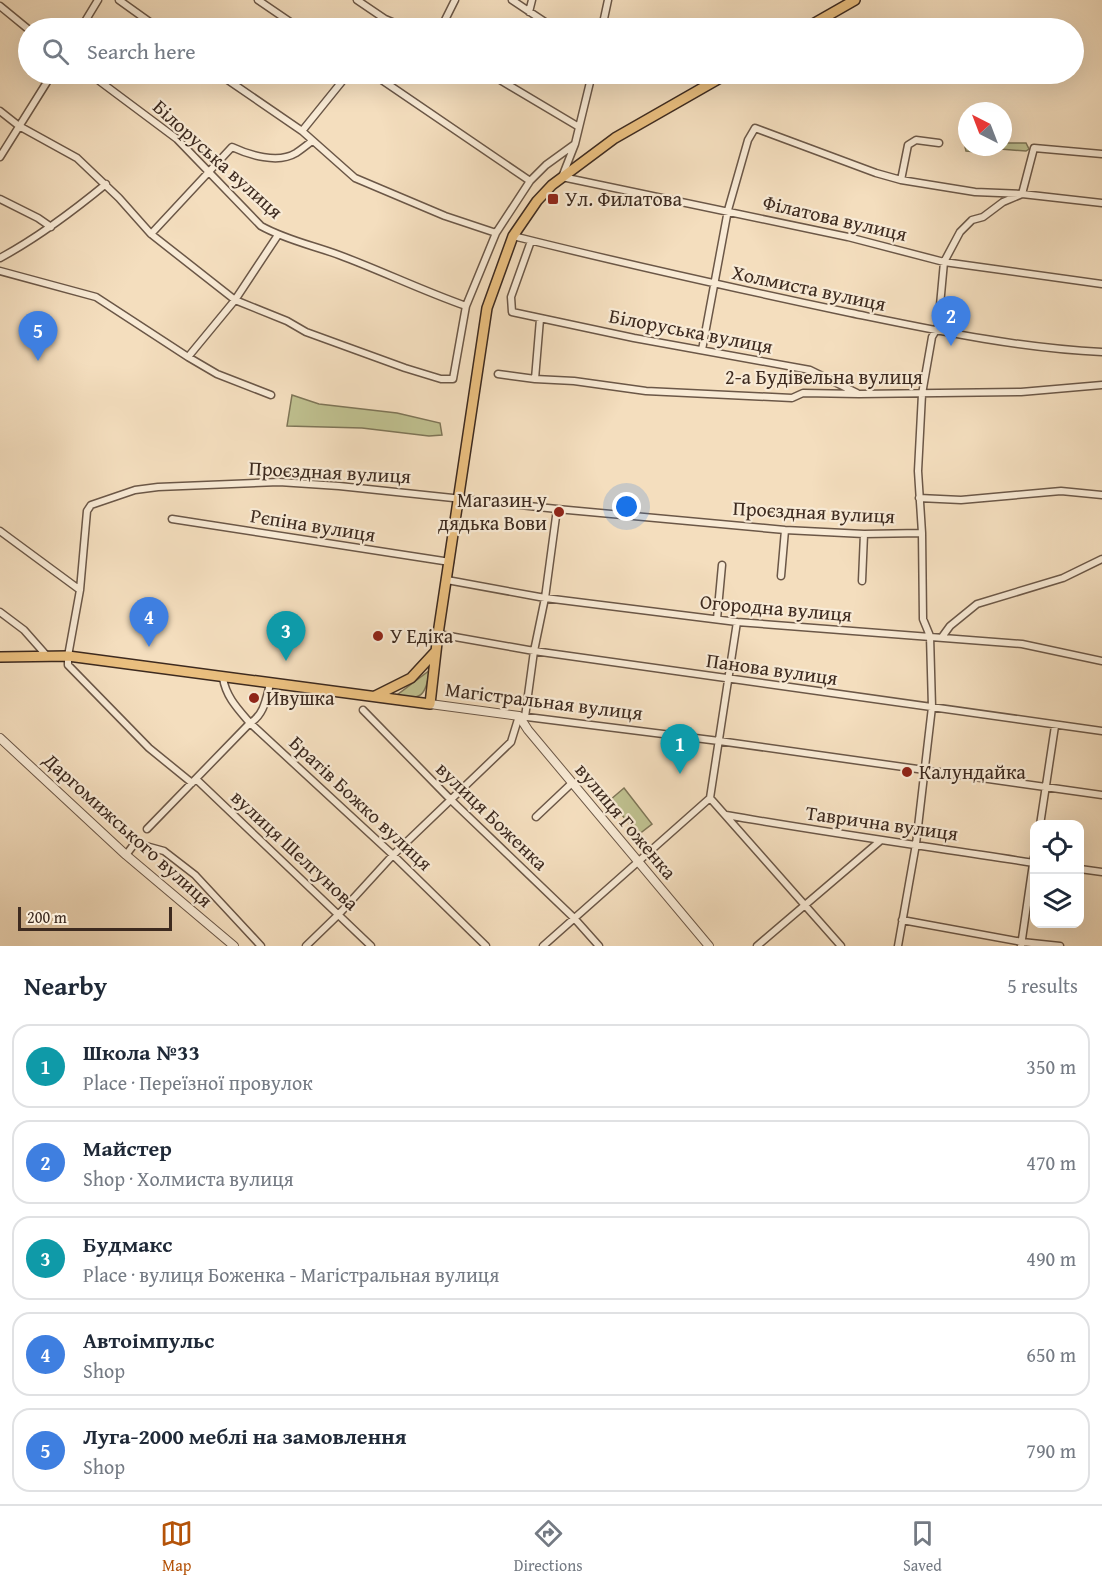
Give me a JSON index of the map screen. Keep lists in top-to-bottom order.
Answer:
{
  "streets": {
    "main road": ["Магістральная вулиця"],
    "street": [
      "Білоруська вулиця",
      "Філатова вулиця",
      "Холмиста вулиця",
      "2-а Будівельна вулиця",
      "Проєздная вулиця",
      "Рєпіна вулиця",
      "Огородна вулиця",
      "Панова вулиця",
      "Братів Божко вулиця",
      "вулиця Боженка",
      "вулиця Гоженка",
      "Таврична вулиця",
      "Даргомижського вулиця",
      "вулиця Шелгунова"
    ]
  },
  "crossings": [
    ["Білоруська вулиця", "Холмиста вулиця"],
    ["Білоруська вулиця", "2-а Будівельна вулиця"],
    ["Магістральная вулиця", "вулиця Гоженка"]
  ],
  "places": {
    "transit": ["Ул. Филатова"],
    "other": [
      "Магазин у дядька Вови",
      "У Едіка",
      "Ивушка",
      "Калундайка"
    ]
  },
  "scale_bar": "200 m",
  "north": "top left",
  "page": {
    "search": "Search here",
    "pins": [
      "2",
      "5",
      "4",
      "3",
      "1"
    ],
    "scale": "200 m",
    "heading": ["Nearby", "5 results"],
    "list": [
      {
        "mark": "1",
        "name": "Школа №33",
        "note": "Place · Переїзної провулок",
        "value": "350 m"
      },
      {
        "mark": "2",
        "name": "Майстер",
        "note": "Shop · Холмиста вулиця",
        "value": "470 m"
      },
      {
        "mark": "3",
        "name": "Будмакс",
        "note": "Place · вулиця Боженка - Магістральная вулиця",
        "value": "490 m"
      },
      {
        "mark": "4",
        "name": "Автоімпульс",
        "note": "Shop",
        "value": "650 m"
      },
      {
        "mark": "5",
        "name": "Луга-2000 меблі на замовлення",
        "note": "Shop",
        "value": "790 m"
      }
    ],
    "nav": ["Map", "Directions", "Saved"]
  }
}
